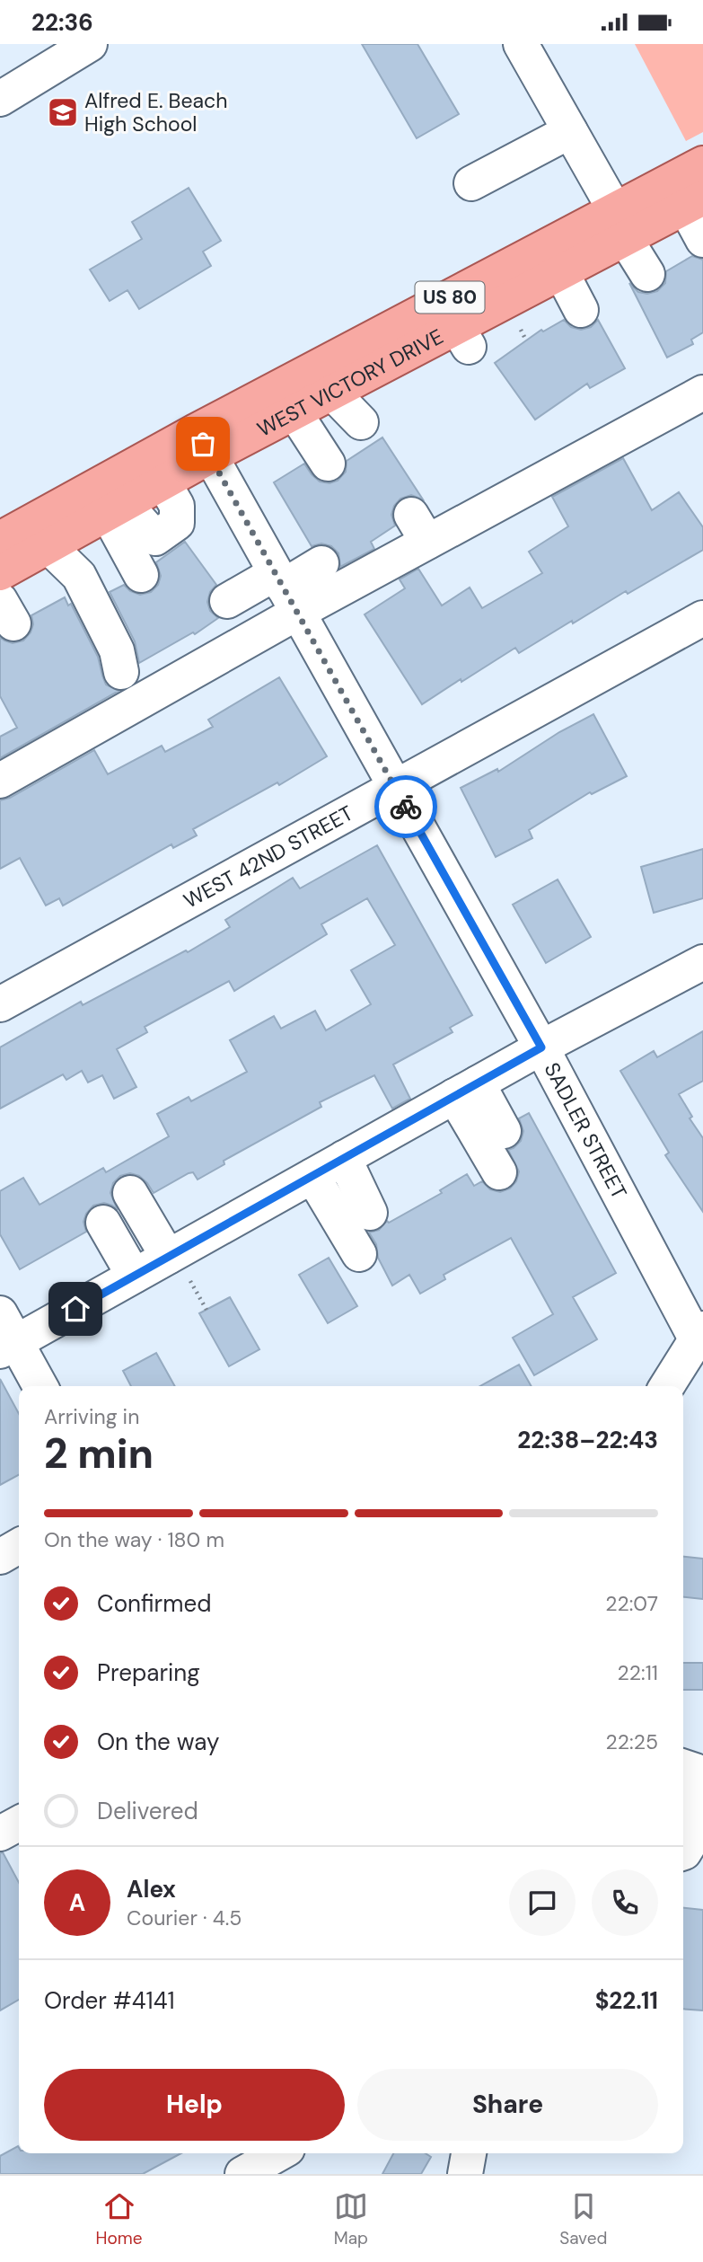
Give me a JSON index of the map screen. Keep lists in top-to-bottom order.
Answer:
{
  "streets": {
    "main road": ["US 80", "WEST VICTORY DRIVE"],
    "street": ["WEST 42ND STREET", "SADLER STREET"]
  },
  "crossings": [
    ["WEST VICTORY DRIVE", "SADLER STREET"],
    ["WEST 42ND STREET", "SADLER STREET"]
  ],
  "places": {
    "school or university": ["Alfred E. Beach High School"]
  },
  "page": {
    "status": "22:36",
    "heading": ["2 min", "Arriving in", "22:38–22:43"],
    "panel": [
      "Alex",
      "Courier · 4.5",
      "Order #4141",
      "$22.11"
    ],
    "bar": "On the way · 180 m",
    "list": [
      ["Confirmed", "22:07"],
      ["Preparing", "22:11"],
      ["On the way", "22:25"],
      "Delivered"
    ],
    "round": "A",
    "buttons": ["Help", "Share"],
    "tabs": ["Home", "Map", "Saved"]
  }
}
